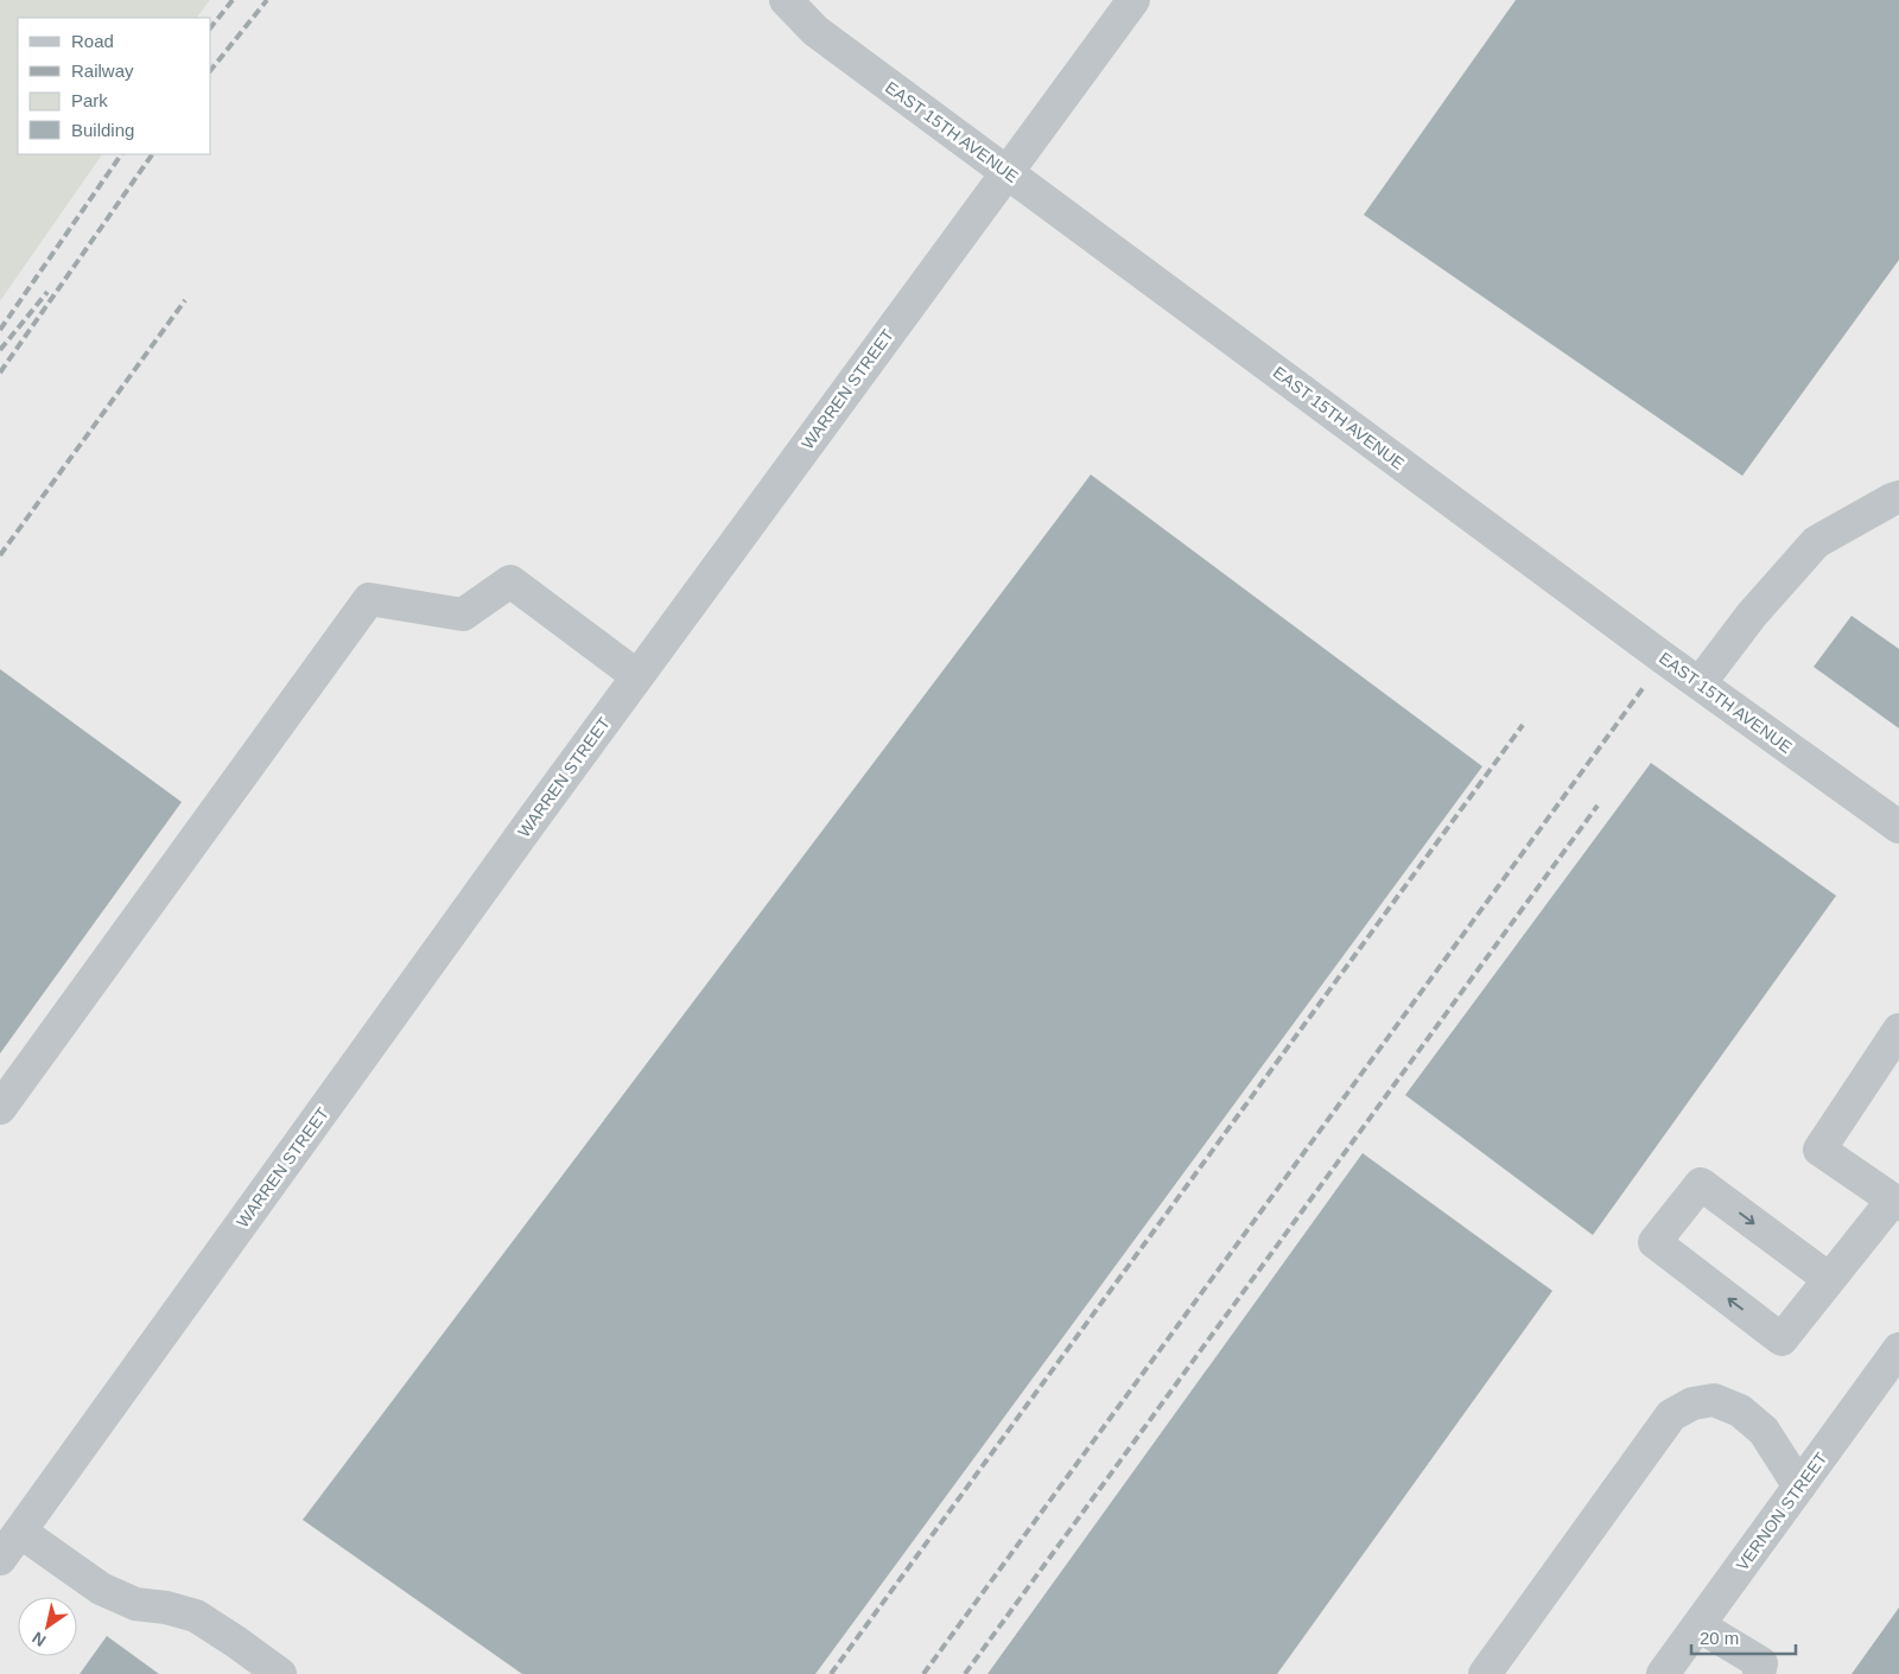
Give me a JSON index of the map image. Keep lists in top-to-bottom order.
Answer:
{
  "streets": {
    "street": ["EAST 15TH AVENUE", "WARREN STREET", "VERNON STREET"]
  },
  "crossings": [
    ["EAST 15TH AVENUE", "WARREN STREET"]
  ],
  "legend": [
    "Road",
    "Railway",
    "Park",
    "Building"
  ],
  "scale_bar": "20 m",
  "north": "bottom left"
}
